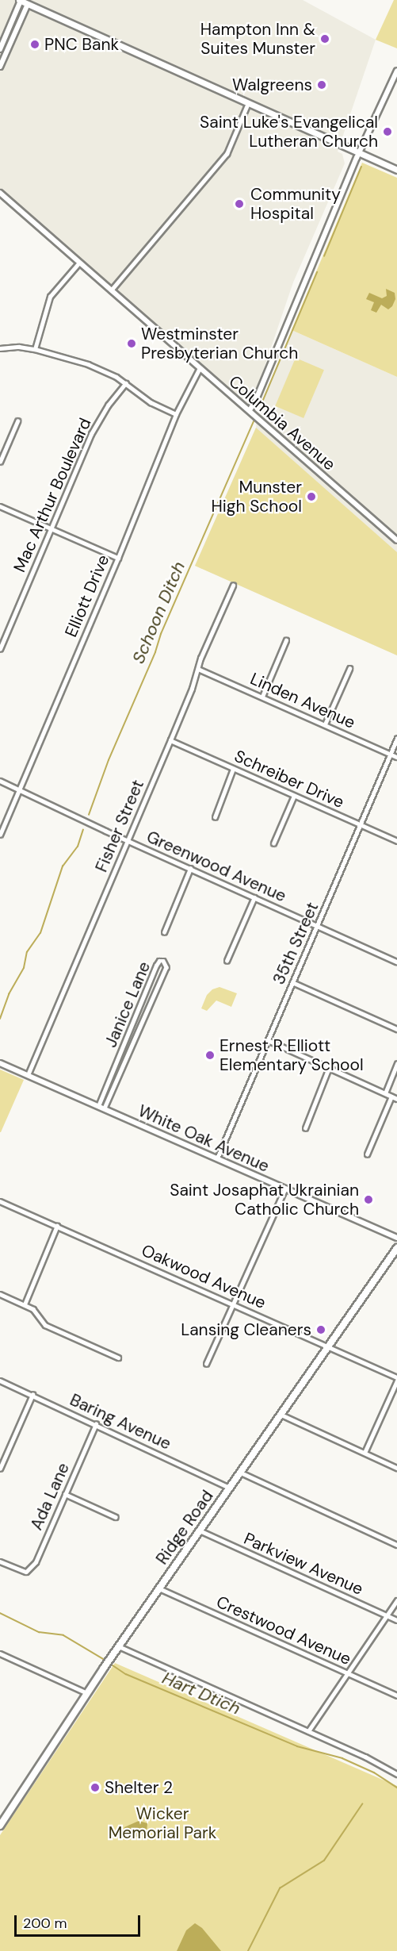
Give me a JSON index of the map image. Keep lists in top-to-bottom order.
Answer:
{
  "streets": {
    "main road": ["Ridge Road"],
    "street": [
      "Columbia Avenue",
      "Mac Arthur Boulevard",
      "Elliott Drive",
      "Linden Avenue",
      "Schreiber Drive",
      "Fisher Street",
      "Greenwood Avenue",
      "35th Street",
      "Janice Lane",
      "White Oak Avenue",
      "Oakwood Avenue",
      "Baring Avenue",
      "Ada Lane",
      "Parkview Avenue",
      "Crestwood Avenue"
    ]
  },
  "crossings": [
    ["Columbia Avenue", "Elliott Drive"],
    ["Elliott Drive", "Greenwood Avenue"],
    ["Linden Avenue", "Fisher Street"],
    ["Linden Avenue", "35th Street"],
    ["Schreiber Drive", "Fisher Street"],
    ["Schreiber Drive", "35th Street"],
    ["Fisher Street", "Greenwood Avenue"],
    ["Fisher Street", "White Oak Avenue"],
    ["Greenwood Avenue", "35th Street"],
    ["35th Street", "White Oak Avenue"],
    ["Janice Lane", "White Oak Avenue"],
    ["Oakwood Avenue", "Ridge Road"],
    ["Baring Avenue", "Ada Lane"],
    ["Baring Avenue", "Ridge Road"],
    ["Ridge Road", "Parkview Avenue"],
    ["Ridge Road", "Crestwood Avenue"]
  ],
  "water": ["Schoon Ditch", "Hart Dtich"],
  "parks": ["Wicker Memorial Park"],
  "places": [
    "Hampton Inn & Suites Munster",
    "PNC Bank",
    "Walgreens",
    "Saint Luke's Evangelical Lutheran Church",
    "Community Hospital",
    "Westminster Presbyterian Church",
    "Munster High School",
    "Ernest R Elliott Elementary School",
    "Saint Josaphat Ukrainian Catholic Church",
    "Lansing Cleaners",
    "Shelter 2"
  ],
  "scale_bar": "200 m"
}
